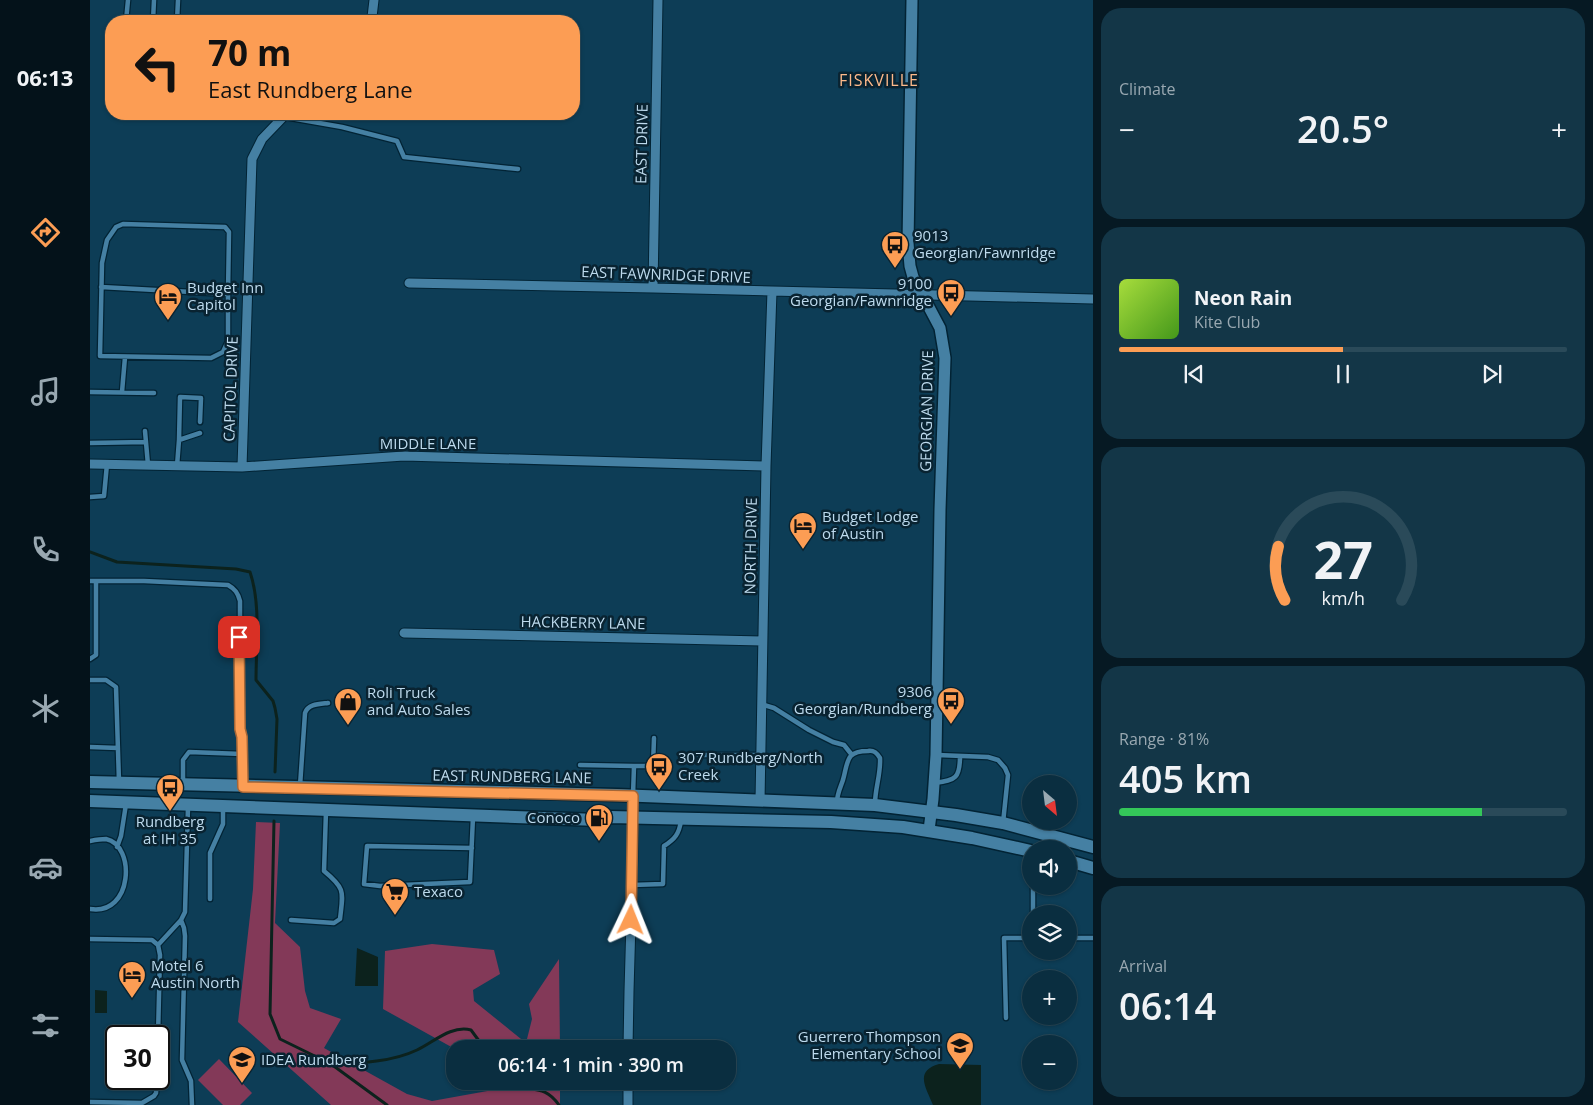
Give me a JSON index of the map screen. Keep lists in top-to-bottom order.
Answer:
{
  "streets": {
    "main road": ["EAST RUNDBERG LANE"],
    "street": [
      "EAST DRIVE",
      "EAST FAWNRIDGE DRIVE",
      "CAPITOL DRIVE",
      "GEORGIAN DRIVE",
      "MIDDLE LANE",
      "NORTH DRIVE",
      "HACKBERRY LANE"
    ]
  },
  "crossings": [
    ["EAST DRIVE", "EAST FAWNRIDGE DRIVE"],
    ["EAST FAWNRIDGE DRIVE", "GEORGIAN DRIVE"],
    ["EAST FAWNRIDGE DRIVE", "NORTH DRIVE"],
    ["CAPITOL DRIVE", "MIDDLE LANE"],
    ["GEORGIAN DRIVE", "EAST RUNDBERG LANE"],
    ["MIDDLE LANE", "NORTH DRIVE"],
    ["NORTH DRIVE", "HACKBERRY LANE"],
    ["NORTH DRIVE", "EAST RUNDBERG LANE"]
  ],
  "districts": ["FISKVILLE"],
  "places": {
    "bus stop": [
      "9013 Georgian/Fawnridge",
      "9100 Georgian/Fawnridge",
      "9306 Georgian/Rundberg",
      "307 Rundberg/North Creek",
      "Rundberg at IH 35"
    ],
    "hotel": ["Budget Inn Capitol", "Budget Lodge of Austin", "Motel 6 Austin North"],
    "shop": ["Roli Truck and Auto Sales"],
    "fuel station": ["Conoco"],
    "supermarket": ["Texaco"],
    "school or university": ["Guerrero Thompson Elementary School", "IDEA Rundberg"]
  },
  "north": "bottom right",
  "page": {
    "tabs": "06:13",
    "tile": [
      "Climate",
      ["Range · 81%", "405 km"],
      ["Arrival", "06:14"]
    ],
    "turn": ["70 m", "East Rundberg Lane"],
    "heat": ["−", "20.5°", "+"],
    "song": ["Neon Rain", "Kite Club"],
    "map_buttons": ["+", "−"],
    "limit": "30",
    "trip": "06:14 · 1 min · 390 m",
    "gauge": ["27", "km/h"]
  }
}
